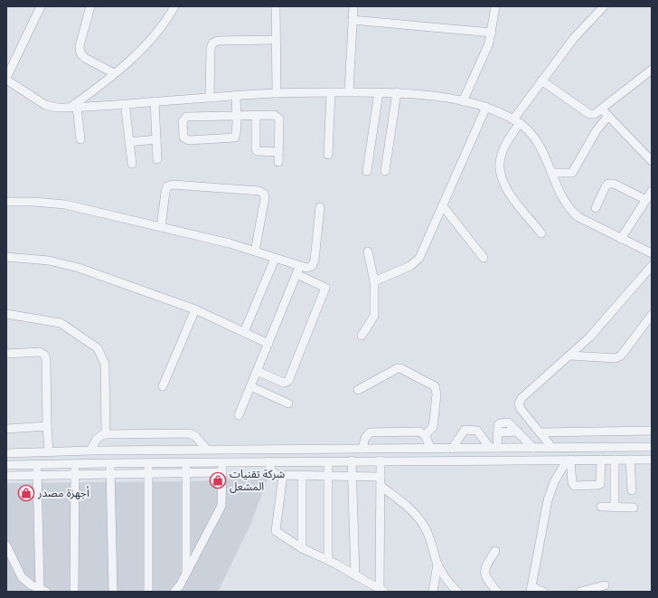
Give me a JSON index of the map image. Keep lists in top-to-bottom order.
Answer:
{
  "places": {
    "shop": ["شركة تقنيات المشعل", "أجهزة مصدر"]
  }
}
